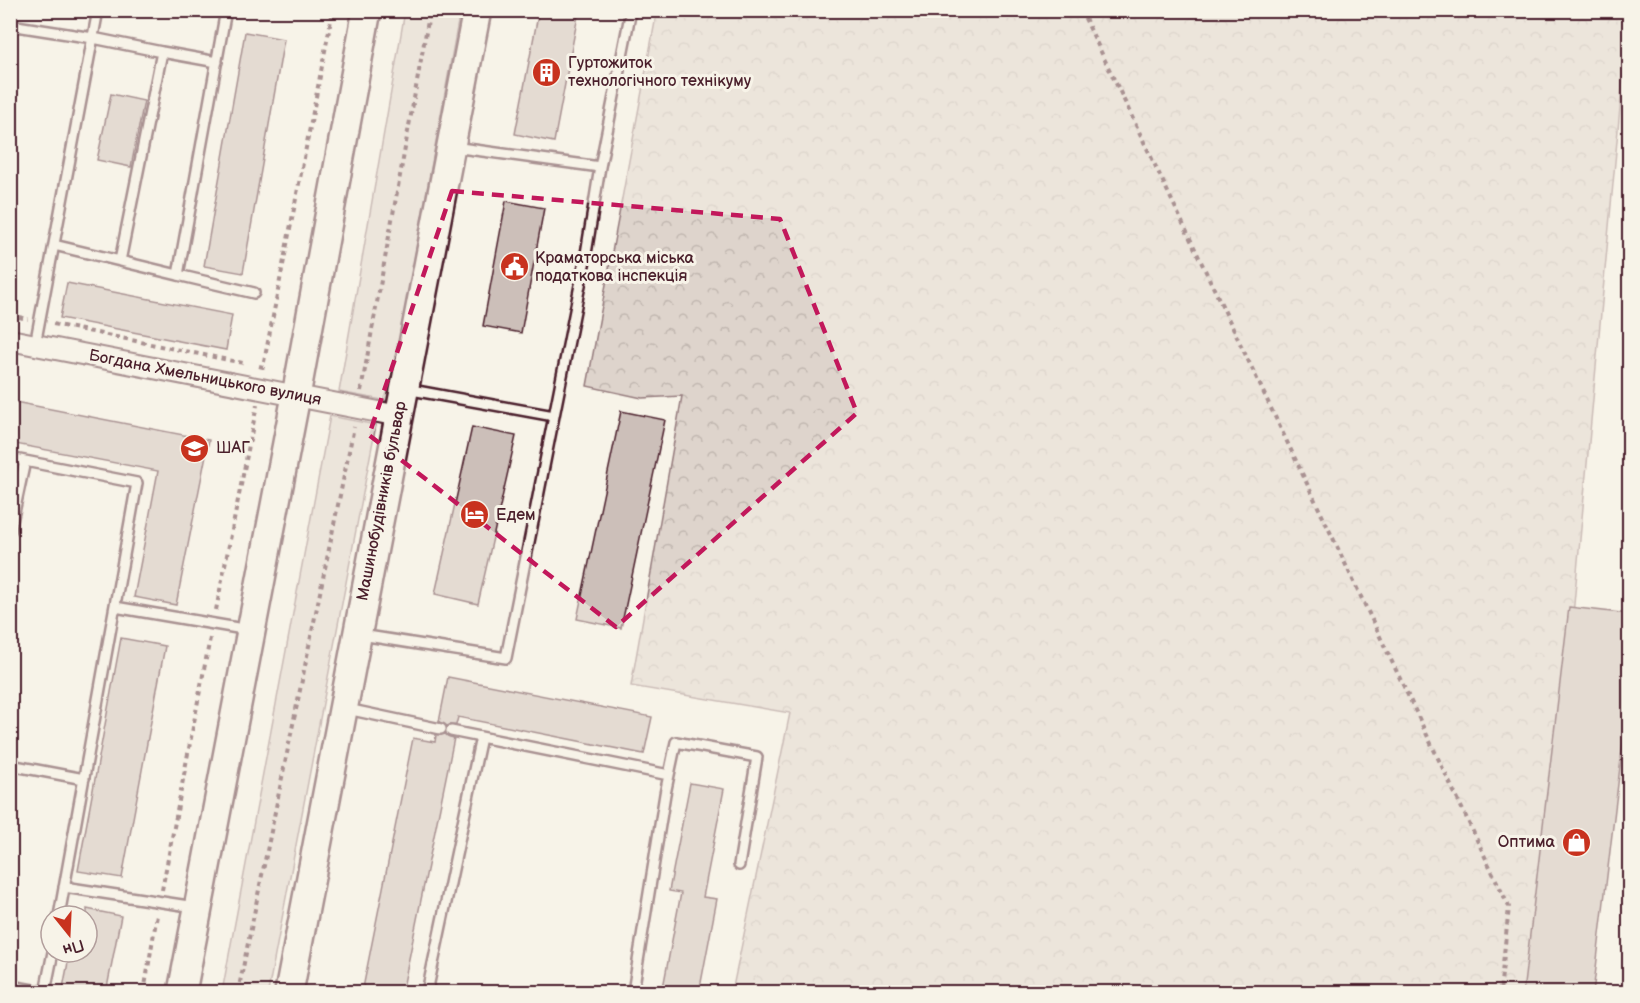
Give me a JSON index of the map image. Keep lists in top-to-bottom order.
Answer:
{
  "streets": {
    "street": ["Богдана Хмельницького вулиця", "Машинобудівників бульвар"]
  },
  "crossings": [
    ["Богдана Хмельницького вулиця", "Машинобудівників бульвар"]
  ],
  "places": {
    "building": ["Гуртожиток технологічного технікуму"],
    "public building": ["Краматорська міська податкова інспекція"],
    "school or university": ["ШАГ"],
    "hotel": ["Едем"],
    "shop": ["Оптима"]
  },
  "north": "bottom"
}
